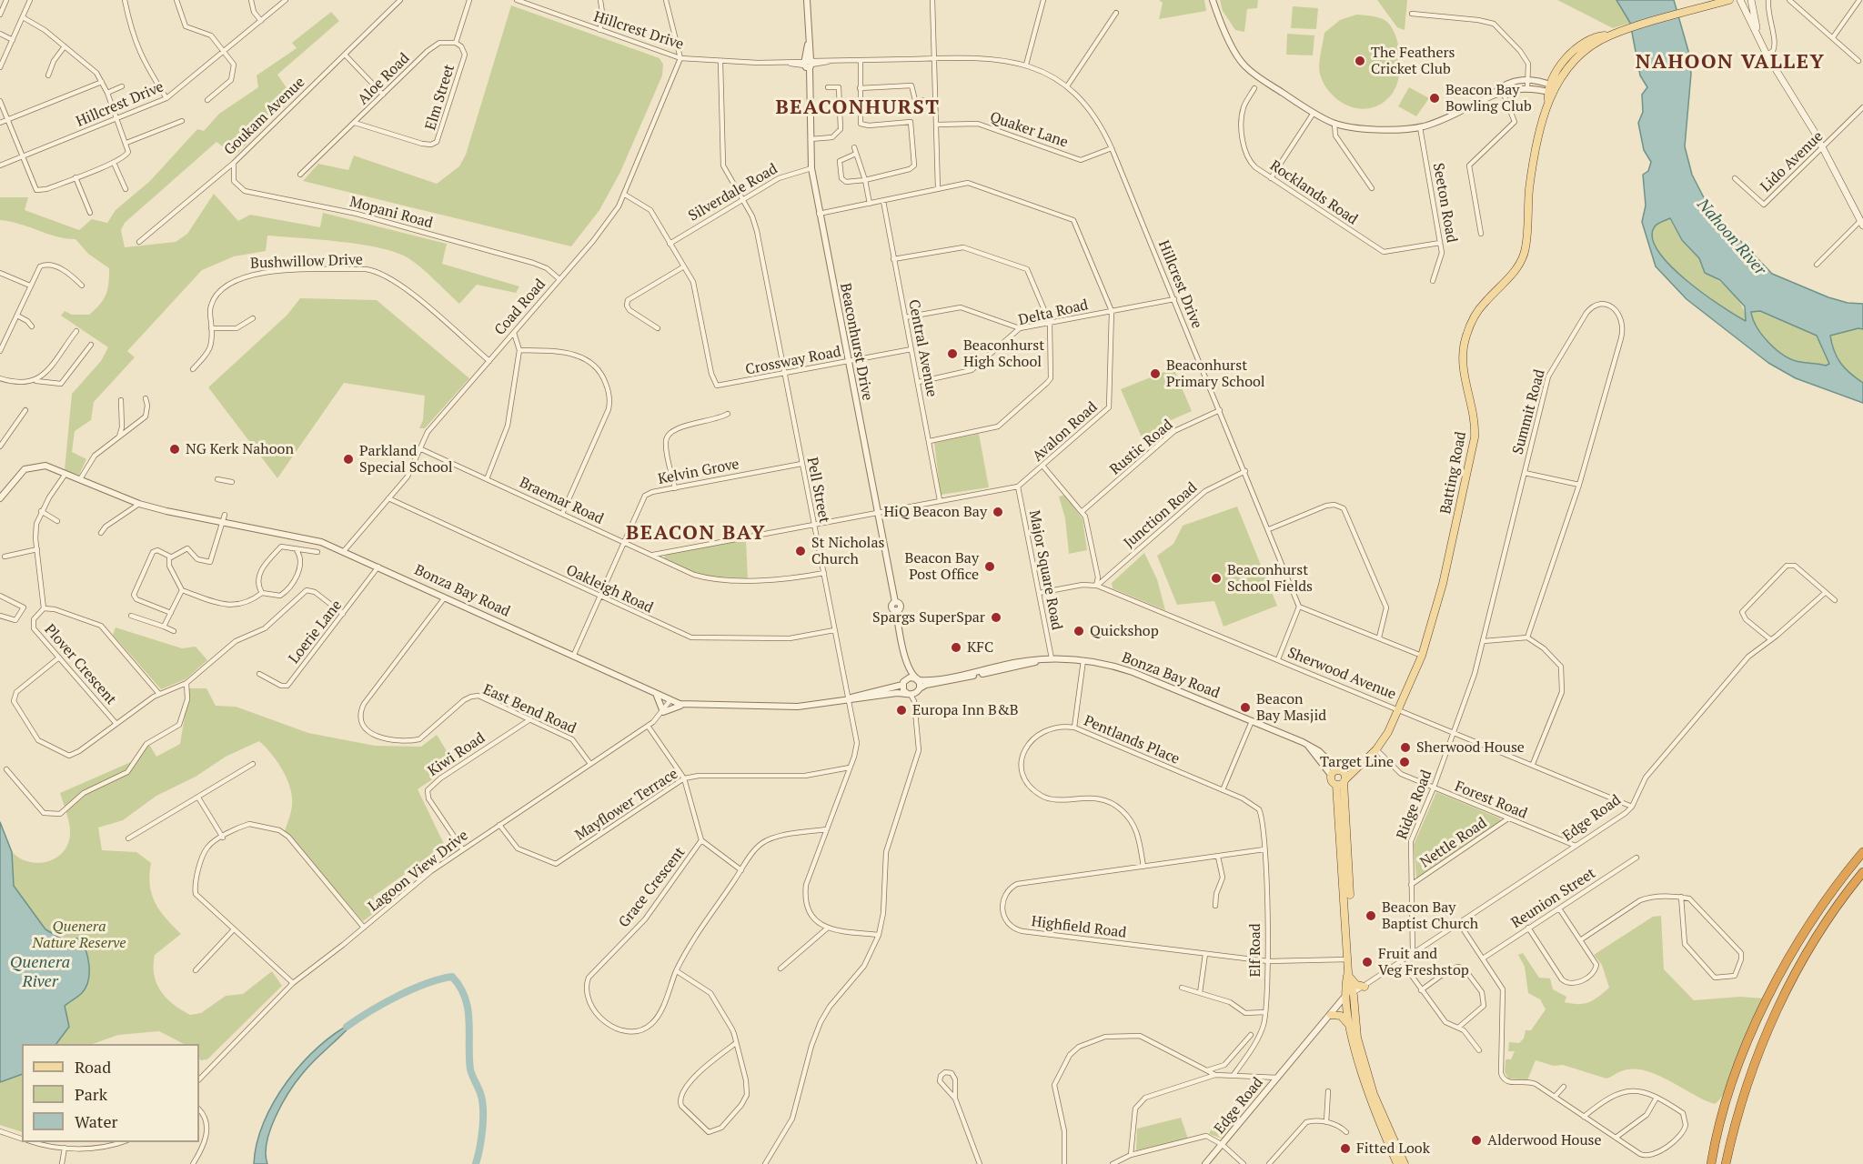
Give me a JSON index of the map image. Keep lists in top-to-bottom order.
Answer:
{
  "streets": {
    "main road": ["Batting Road"],
    "street": [
      "Hillcrest Drive",
      "Aloe Road",
      "Elm Street",
      "Goukam Avenue",
      "Quaker Lane",
      "Lido Avenue",
      "Silverdale Road",
      "Rocklands Road",
      "Seeton Road",
      "Mopani Road",
      "Bushwillow Drive",
      "Coad Road",
      "Delta Road",
      "Beaconhurst Drive",
      "Central Avenue",
      "Crossway Road",
      "Summit Road",
      "Avalon Road",
      "Rustic Road",
      "Kelvin Grove",
      "Pell Street",
      "Braemar Road",
      "Junction Road",
      "Major Square Road",
      "Oakleigh Road",
      "Bonza Bay Road",
      "Loerie Lane",
      "Plover Crescent",
      "Sherwood Avenue",
      "East Bend Road",
      "Pentlands Place",
      "Kiwi Road",
      "Forest Road",
      "Mayflower Terrace",
      "Ridge Road",
      "Edge Road",
      "Nettle Road",
      "Lagoon View Drive",
      "Grace Crescent",
      "Reunion Street",
      "Highfield Road",
      "Elf Road"
    ]
  },
  "crossings": [
    ["Hillcrest Drive", "Quaker Lane"],
    ["Hillcrest Drive", "Coad Road"],
    ["Hillcrest Drive", "Delta Road"],
    ["Hillcrest Drive", "Beaconhurst Drive"],
    ["Hillcrest Drive", "Rustic Road"],
    ["Hillcrest Drive", "Pell Street"],
    ["Hillcrest Drive", "Junction Road"],
    ["Aloe Road", "Elm Street"],
    ["Goukam Avenue", "Mopani Road"],
    ["Silverdale Road", "Beaconhurst Drive"],
    ["Silverdale Road", "Pell Street"],
    ["Rocklands Road", "Seeton Road"],
    ["Mopani Road", "Coad Road"],
    ["Bushwillow Drive", "Coad Road"],
    ["Coad Road", "Braemar Road"],
    ["Coad Road", "Oakleigh Road"],
    ["Coad Road", "Bonza Bay Road"],
    ["Delta Road", "Central Avenue"],
    ["Delta Road", "Avalon Road"],
    ["Beaconhurst Drive", "Crossway Road"],
    ["Beaconhurst Drive", "Avalon Road"],
    ["Central Avenue", "Crossway Road"],
    ["Central Avenue", "Avalon Road"],
    ["Crossway Road", "Pell Street"],
    ["Summit Road", "Sherwood Avenue"],
    ["Summit Road", "Ridge Road"],
    ["Avalon Road", "Pell Street"],
    ["Avalon Road", "Braemar Road"],
    ["Avalon Road", "Major Square Road"],
    ["Kelvin Grove", "Pell Street"],
    ["Kelvin Grove", "Braemar Road"],
    ["Kelvin Grove", "Oakleigh Road"],
    ["Kelvin Grove", "Bonza Bay Road"],
    ["Batting Road", "Bonza Bay Road"],
    ["Batting Road", "Sherwood Avenue"],
    ["Batting Road", "Forest Road"],
    ["Pell Street", "Braemar Road"],
    ["Pell Street", "Oakleigh Road"],
    ["Pell Street", "Bonza Bay Road"],
    ["Pell Street", "Mayflower Terrace"],
    ["Pell Street", "Grace Crescent"],
    ["Junction Road", "Sherwood Avenue"],
    ["Major Square Road", "Bonza Bay Road"],
    ["Major Square Road", "Sherwood Avenue"],
    ["Bonza Bay Road", "Loerie Lane"],
    ["Bonza Bay Road", "East Bend Road"],
    ["Bonza Bay Road", "Lagoon View Drive"],
    ["Sherwood Avenue", "Ridge Road"],
    ["Sherwood Avenue", "Edge Road"],
    ["East Bend Road", "Kiwi Road"],
    ["East Bend Road", "Lagoon View Drive"],
    ["Pentlands Place", "Highfield Road"],
    ["Pentlands Place", "Elf Road"],
    ["Kiwi Road", "Lagoon View Drive"],
    ["Forest Road", "Ridge Road"],
    ["Forest Road", "Edge Road"],
    ["Forest Road", "Nettle Road"],
    ["Mayflower Terrace", "Lagoon View Drive"],
    ["Mayflower Terrace", "Grace Crescent"],
    ["Ridge Road", "Edge Road"],
    ["Ridge Road", "Nettle Road"],
    ["Lagoon View Drive", "Grace Crescent"],
    ["Highfield Road", "Elf Road"]
  ],
  "districts": ["NAHOON VALLEY", "BEACONHURST", "BEACON BAY"],
  "water": ["Nahoon River", "Quenera River"],
  "parks": ["Quenera Nature Reserve"],
  "places": [
    "The Feathers Cricket Club",
    "Beacon Bay Bowling Club",
    "Beaconhurst High School",
    "Beaconhurst Primary School",
    "NG Kerk Nahoon",
    "Parkland Special School",
    "HiQ Beacon Bay",
    "St Nicholas Church",
    "Beacon Bay Post Office",
    "Beaconhurst School Fields",
    "Spargs SuperSpar",
    "Quickshop",
    "KFC",
    "Beacon Bay Masjid",
    "Europa Inn B&B",
    "Sherwood House",
    "Target Line",
    "Beacon Bay Baptist Church",
    "Fruit and Veg Freshstop",
    "Alderwood House",
    "Fitted Look"
  ],
  "legend": ["Road", "Park", "Water"]
}
